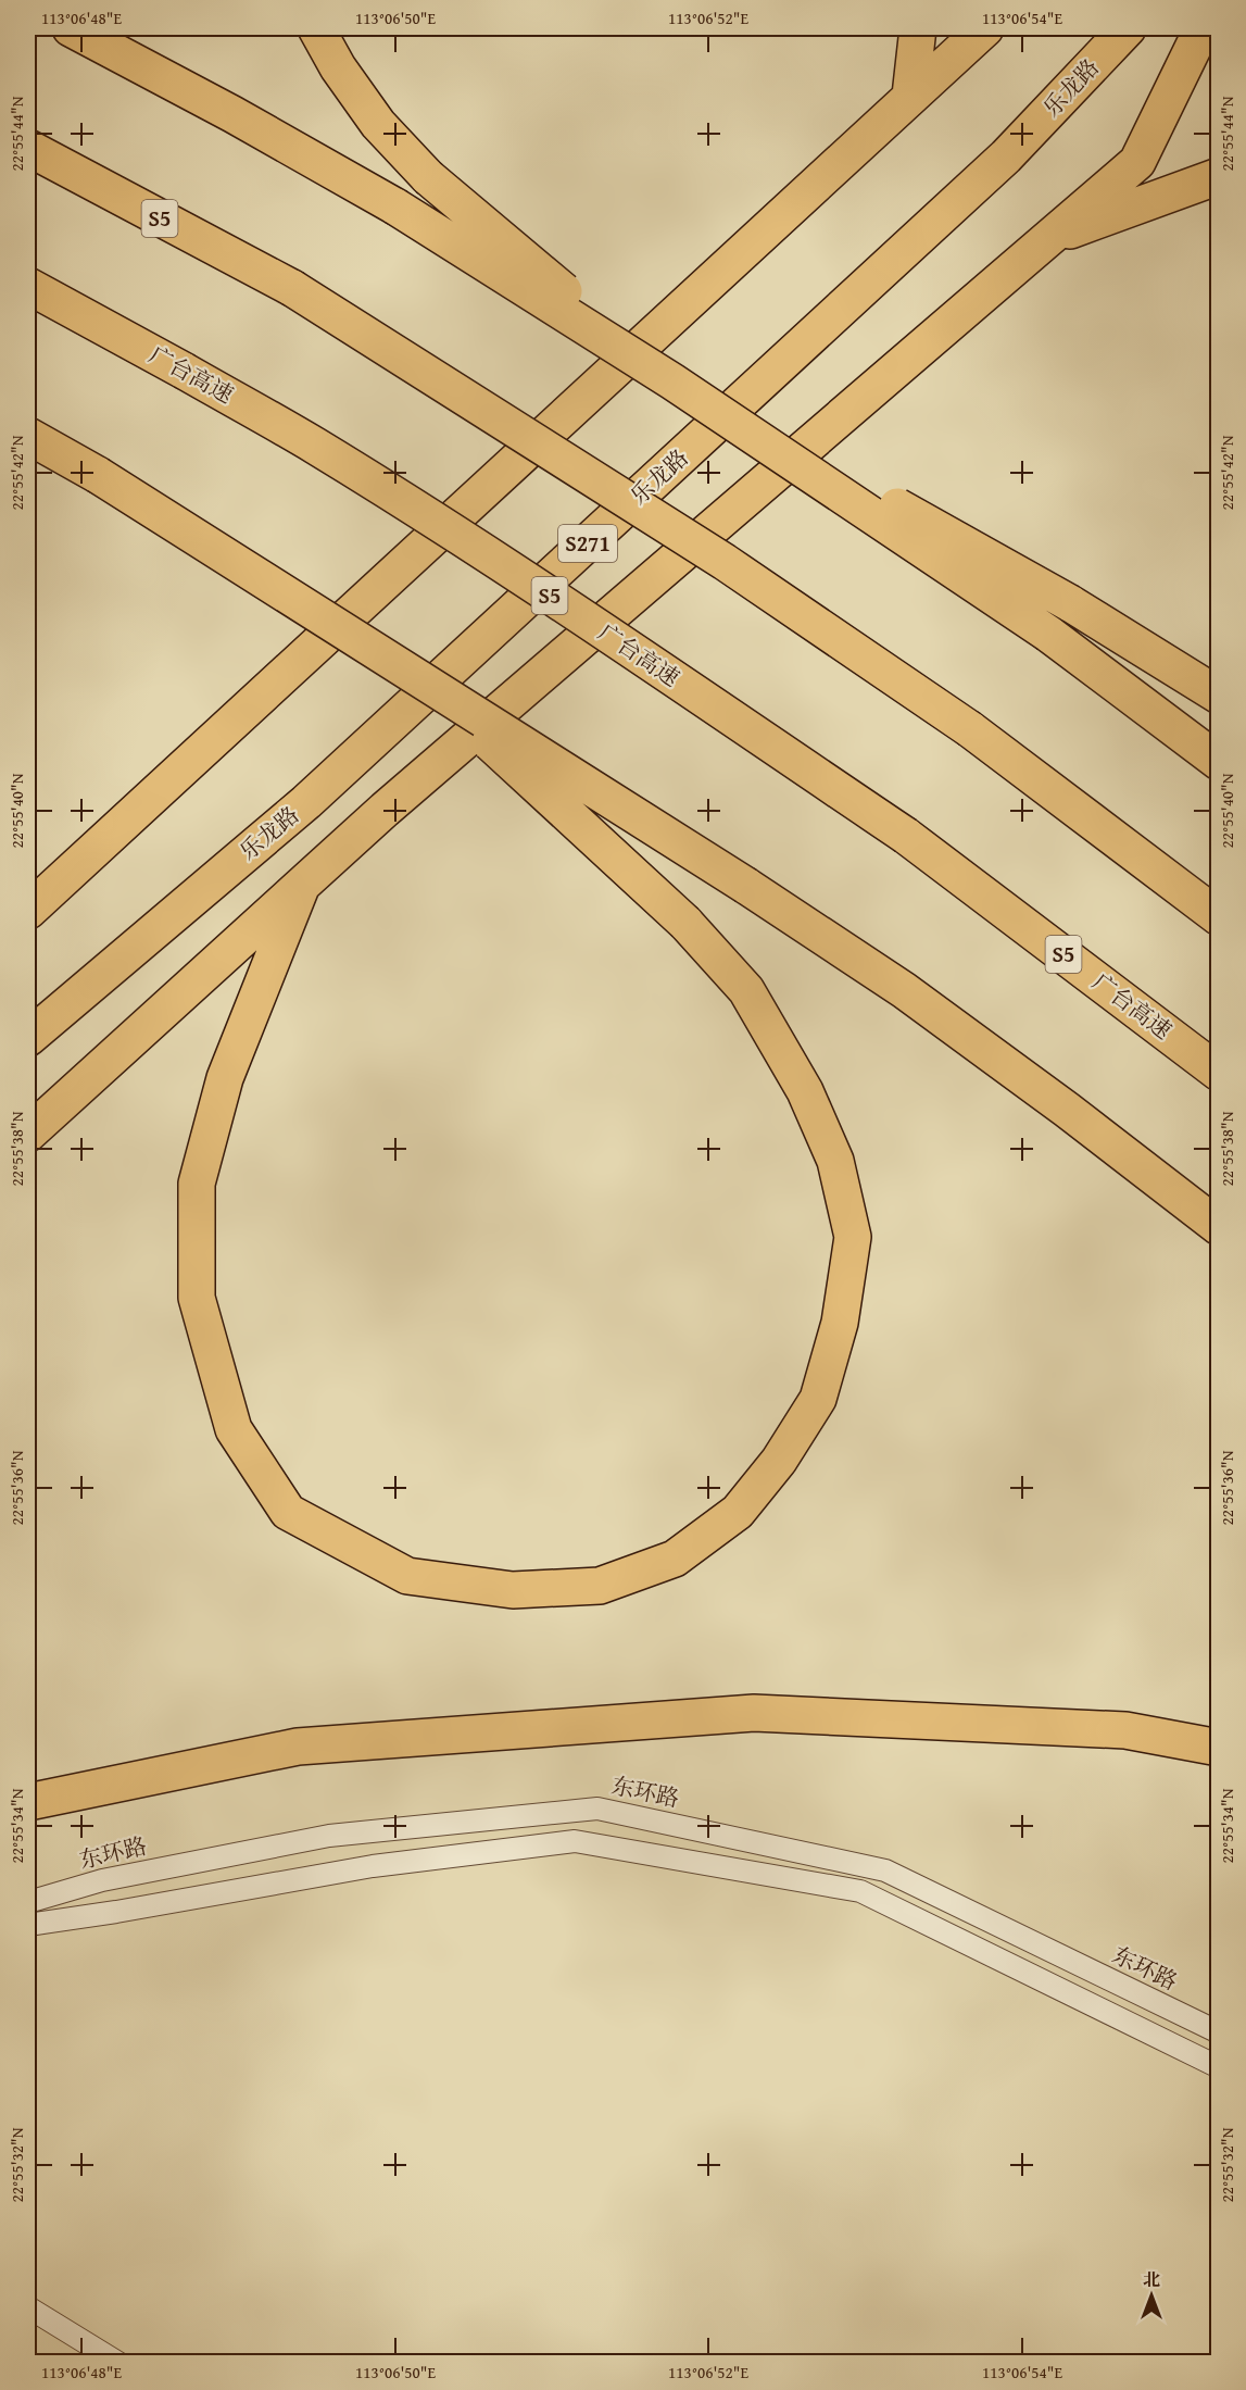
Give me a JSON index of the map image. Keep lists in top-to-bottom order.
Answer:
{
  "streets": {
    "highway": [
      "乐龙路",
      "S5",
      "广台高速",
      "S271"
    ],
    "lane": ["东环路"]
  },
  "north": "top",
  "coordinates": [
    "113°06'48\"E",
    "113°06'50\"E",
    "113°06'52\"E",
    "113°06'54\"E",
    "22°55'44\"N",
    "22°55'42\"N",
    "22°55'40\"N",
    "22°55'38\"N",
    "22°55'36\"N",
    "22°55'34\"N",
    "22°55'32\"N"
  ]
}
